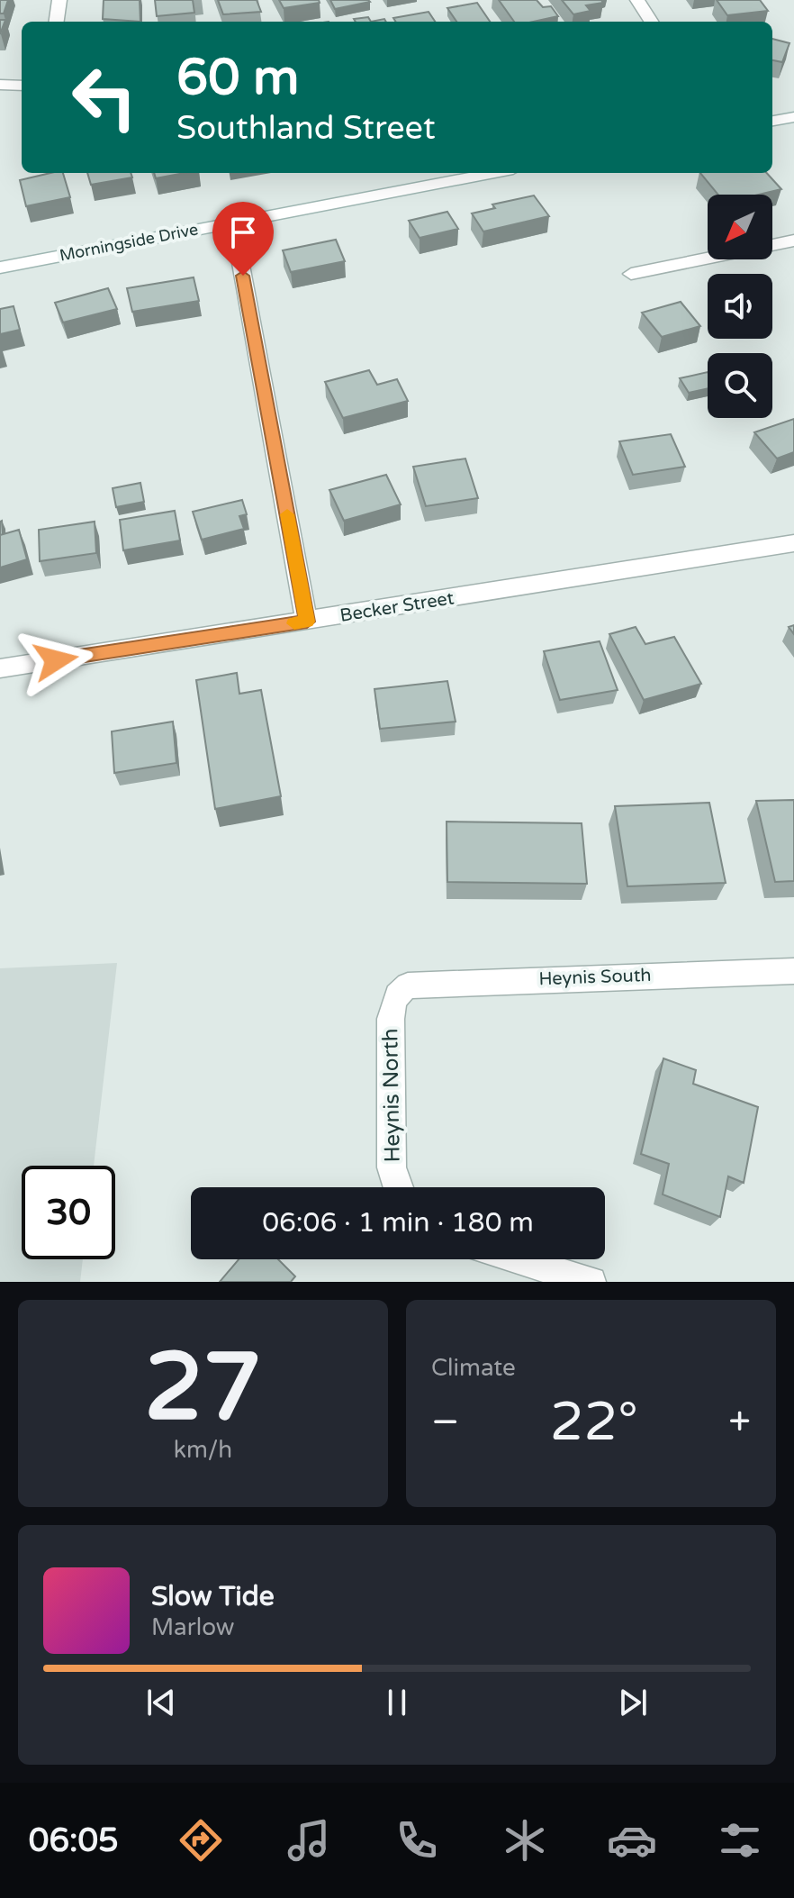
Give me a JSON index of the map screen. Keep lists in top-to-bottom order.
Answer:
{
  "streets": {
    "street": [
      "Morningside Drive",
      "Becker Street",
      "Heynis South",
      "Heynis North"
    ]
  },
  "crossings": [
    ["Heynis South", "Heynis North"]
  ],
  "north": "bottom left",
  "page": {
    "turn": ["60 m", "Southland Street"],
    "limit": "30",
    "trip": "06:06 · 1 min · 180 m",
    "tile": [
      ["27", "km/h"],
      "Climate"
    ],
    "heat": ["−", "22°", "+"],
    "song": ["Slow Tide", "Marlow"],
    "tabs": "06:05"
  }
}
